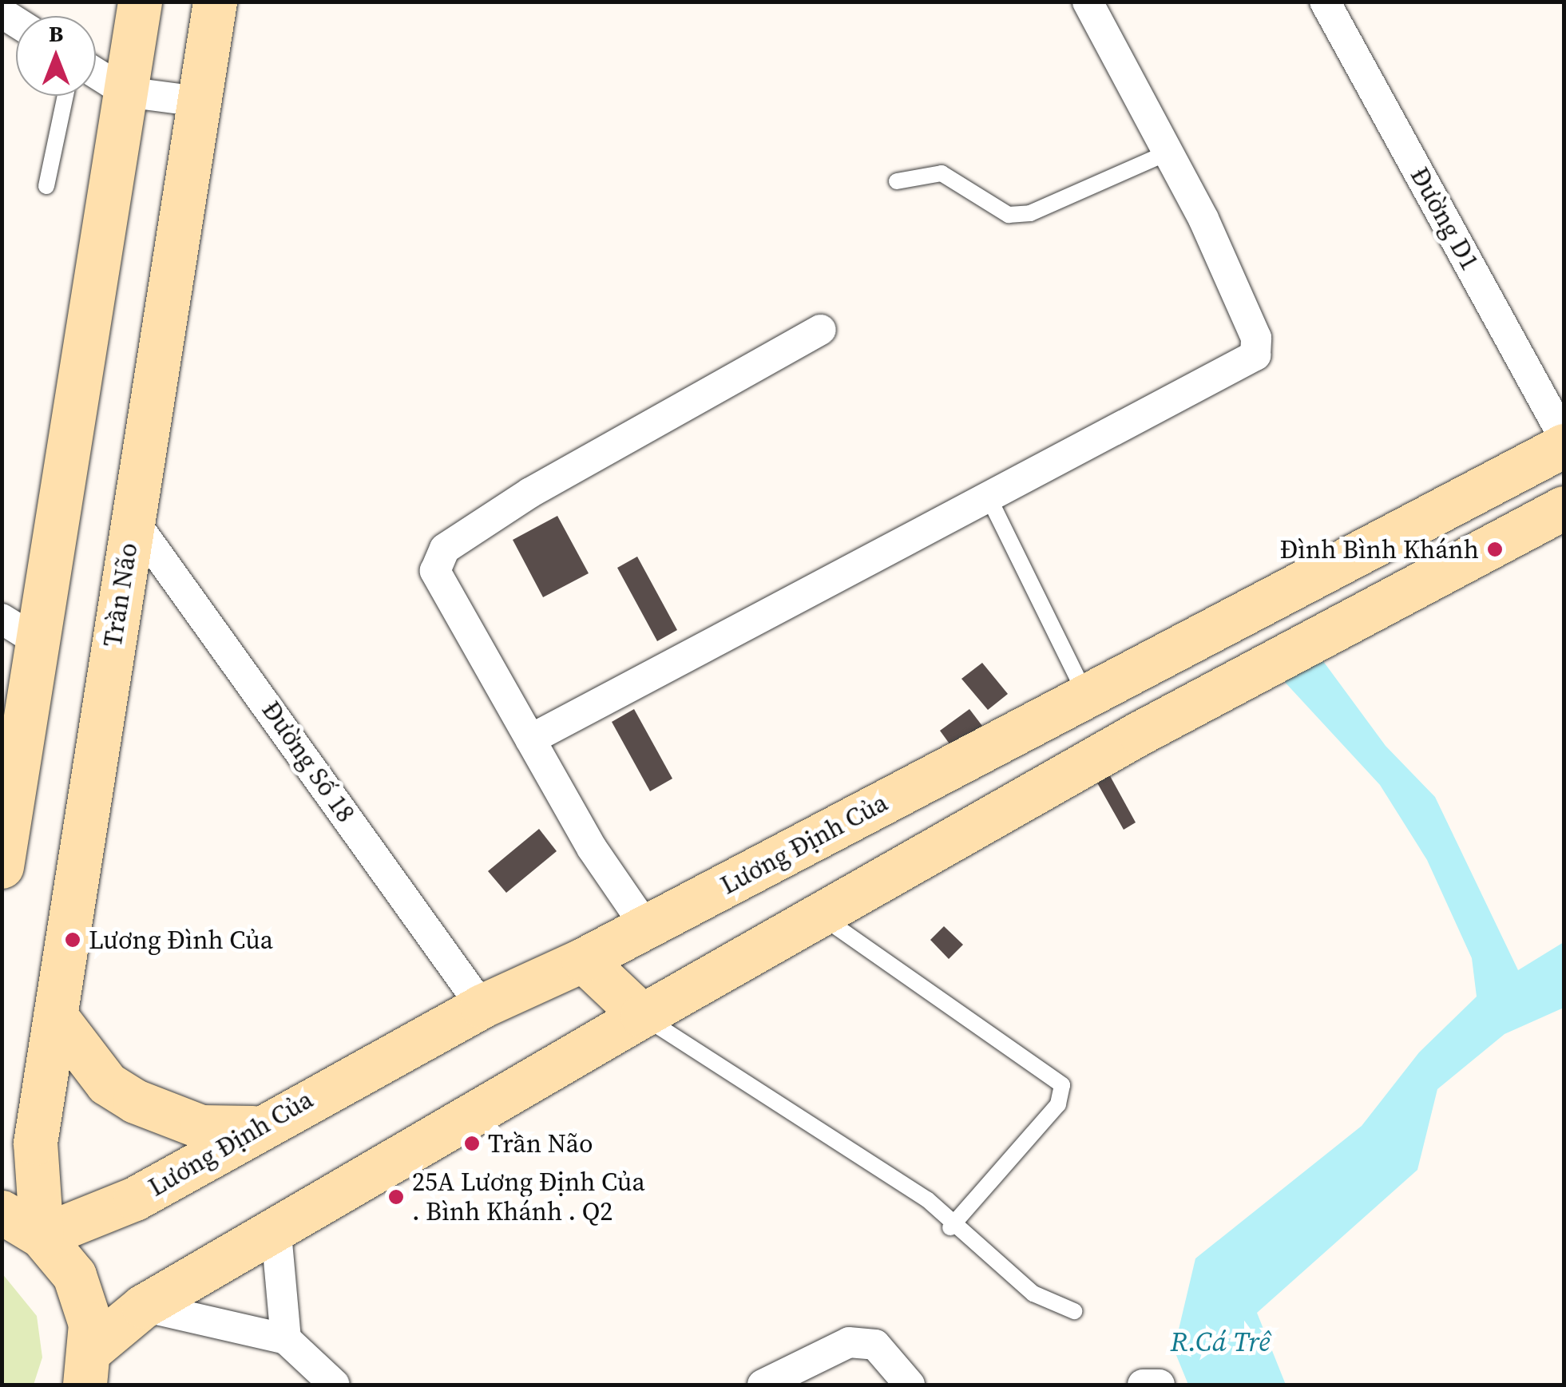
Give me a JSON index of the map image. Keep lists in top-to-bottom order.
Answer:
{
  "streets": {
    "main road": ["Trần Não", "Lương Định Của"],
    "street": ["Đường D1", "Đường Số 18"]
  },
  "crossings": [
    ["Trần Não", "Đường Số 18"],
    ["Trần Não", "Lương Định Của"],
    ["Đường Số 18", "Lương Định Của"]
  ],
  "water": ["R.Cá Trê"],
  "places": [
    "Đình Bình Khánh",
    "Lương Đình Của",
    "Trần Não",
    "25A Lương Định Của . Bình Khánh . Q2"
  ],
  "north": "top"
}
